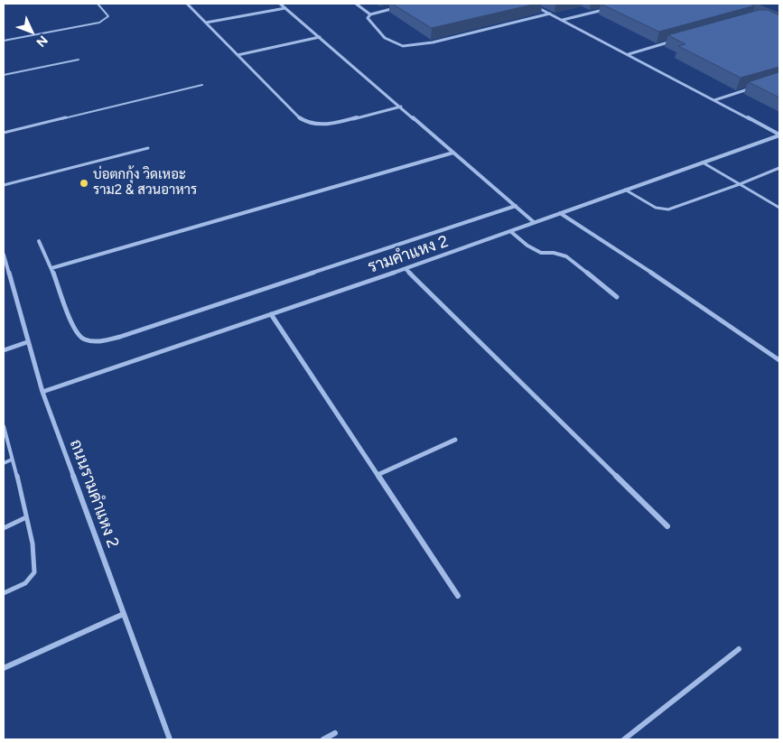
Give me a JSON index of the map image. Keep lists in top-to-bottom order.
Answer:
{
  "streets": {
    "street": ["รามคำแหง 2", "ถนนรามคำแหง 2"]
  },
  "crossings": [
    ["รามคำแหง 2", "ถนนรามคำแหง 2"]
  ],
  "places": ["บ่อตกกุ้ง วิดเหอะ ราม2 & สวนอาหาร"],
  "north": "bottom right"
}
